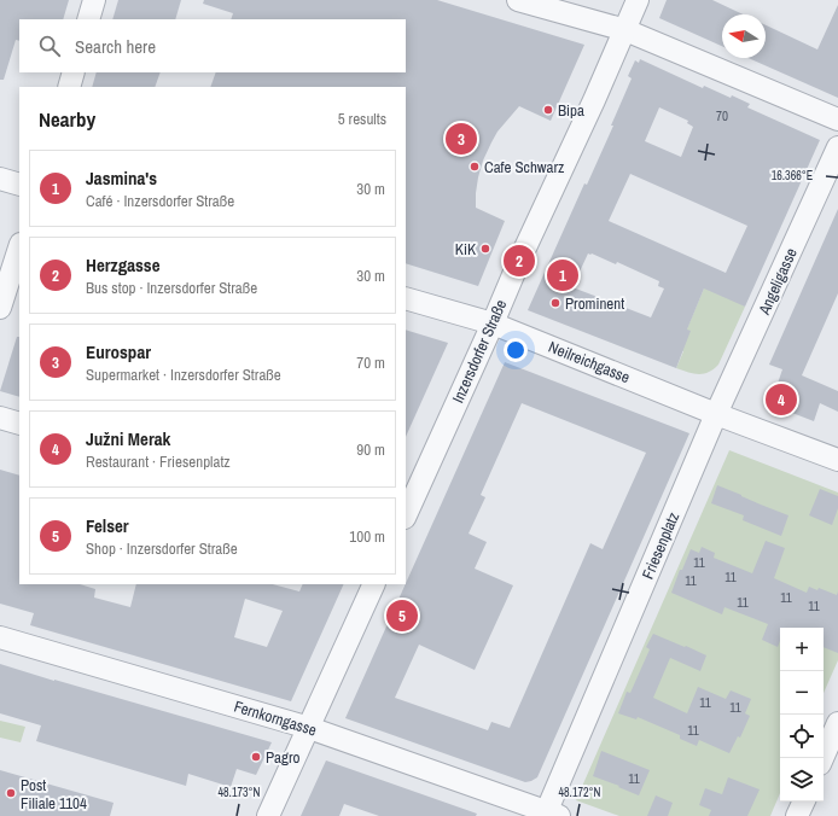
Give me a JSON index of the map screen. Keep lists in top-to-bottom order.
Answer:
{
  "streets": {
    "street": [
      "Angeligasse",
      "Inzersdorfer Straße",
      "Neilreichgasse",
      "Friesenplatz",
      "Fernkorngasse"
    ]
  },
  "crossings": [
    ["Angeligasse", "Neilreichgasse"],
    ["Angeligasse", "Friesenplatz"],
    ["Inzersdorfer Straße", "Neilreichgasse"],
    ["Neilreichgasse", "Friesenplatz"],
    ["Friesenplatz", "Fernkorngasse"]
  ],
  "places": [
    "Bipa",
    "Cafe Schwarz",
    "KiK",
    "Prominent",
    "Pagro",
    "Post Filiale 1104"
  ],
  "house_numbers": [
    "70",
    "11",
    "11",
    "11",
    "11",
    "11",
    "11",
    "11",
    "11",
    "11",
    "11"
  ],
  "north": "left",
  "page": {
    "search": "Search here",
    "heading": ["Nearby", "5 results"],
    "pins": [
      "3",
      "2",
      "1",
      "4",
      "5"
    ],
    "list": [
      {
        "mark": "1",
        "name": "Jasmina's",
        "note": "Café · Inzersdorfer Straße",
        "value": "30 m"
      },
      {
        "mark": "2",
        "name": "Herzgasse",
        "note": "Bus stop · Inzersdorfer Straße",
        "value": "30 m"
      },
      {
        "mark": "3",
        "name": "Eurospar",
        "note": "Supermarket · Inzersdorfer Straße",
        "value": "70 m"
      },
      {
        "mark": "4",
        "name": "Južni Merak",
        "note": "Restaurant · Friesenplatz",
        "value": "90 m"
      },
      {
        "mark": "5",
        "name": "Felser",
        "note": "Shop · Inzersdorfer Straße",
        "value": "100 m"
      }
    ],
    "map_buttons": ["+", "−"]
  },
  "coordinates": ["16.366°E", "48.173°N", "48.172°N"]
}
